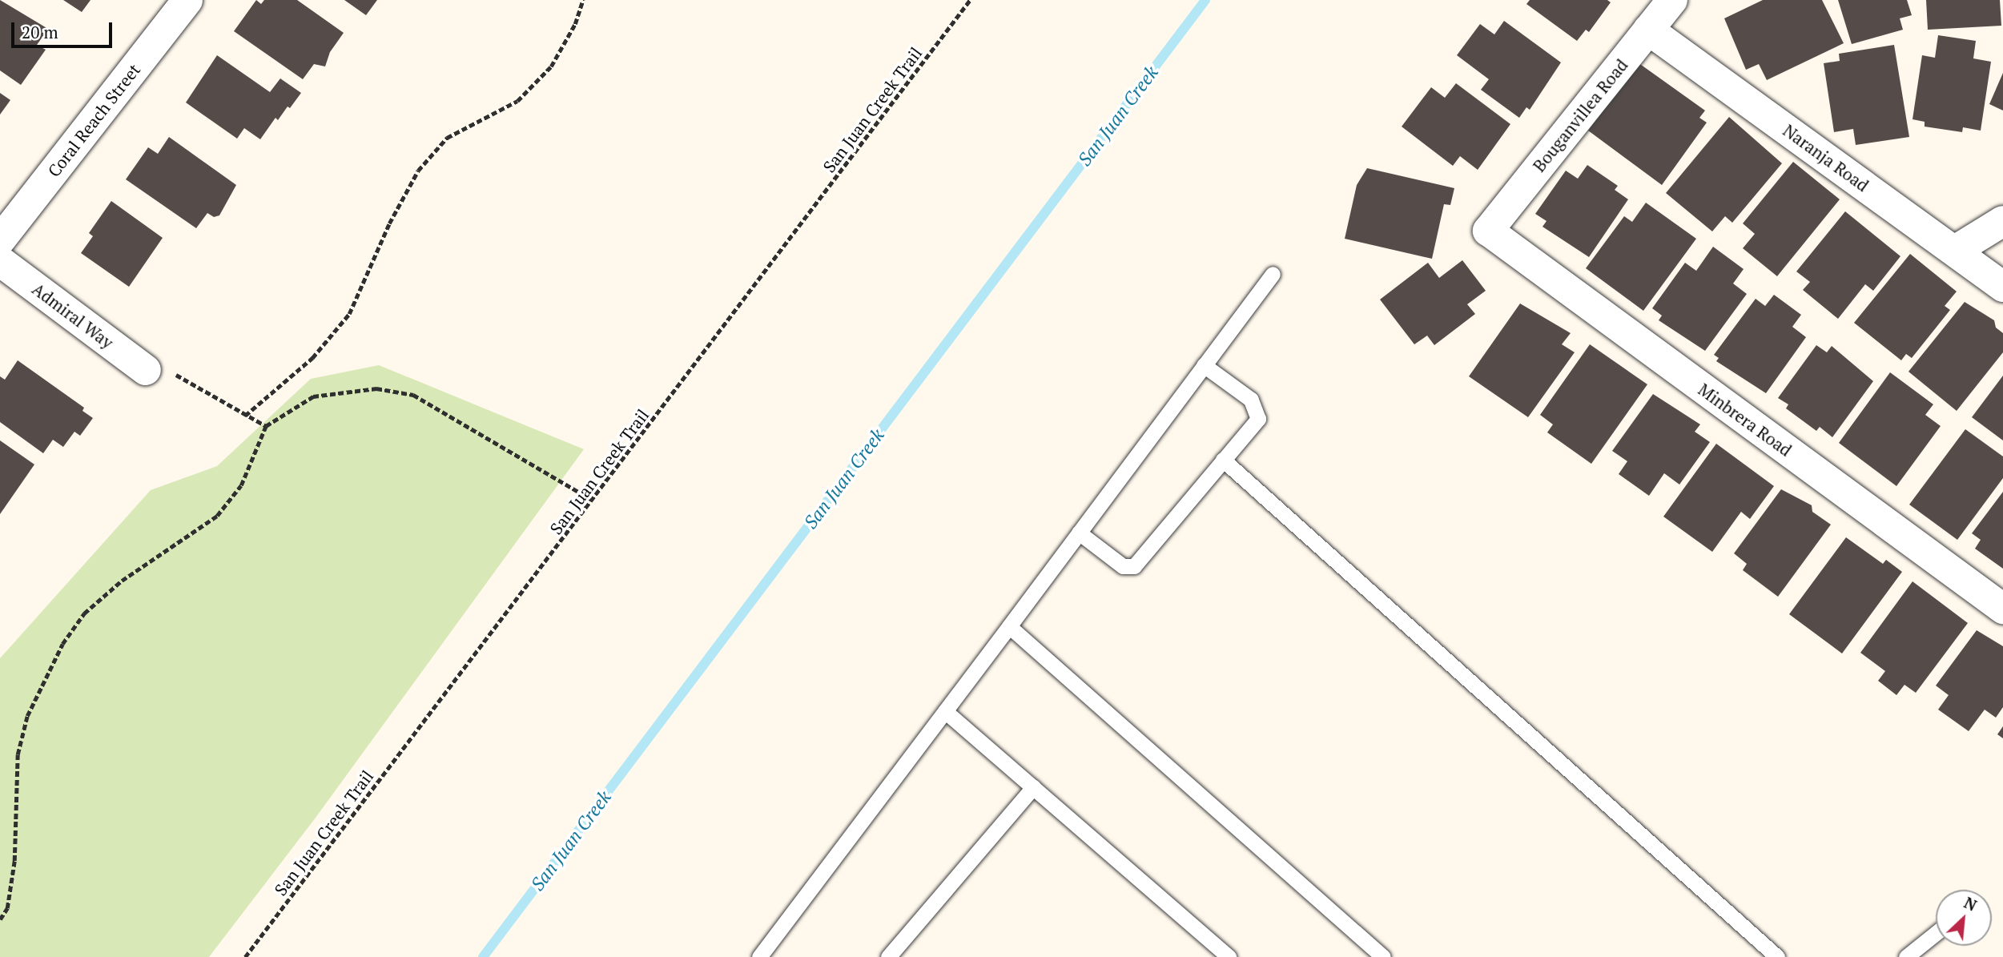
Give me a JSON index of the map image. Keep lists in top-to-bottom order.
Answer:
{
  "streets": {
    "street": [
      "Bouganvillea Road",
      "Coral Reach Street",
      "Naranja Road",
      "Admiral Way",
      "Minbrera Road"
    ],
    "path": ["San Juan Creek Trail"]
  },
  "crossings": [
    ["Bouganvillea Road", "Naranja Road"],
    ["Bouganvillea Road", "Minbrera Road"]
  ],
  "water": ["San Juan Creek"],
  "scale_bar": "20 m",
  "north": "top right"
}
